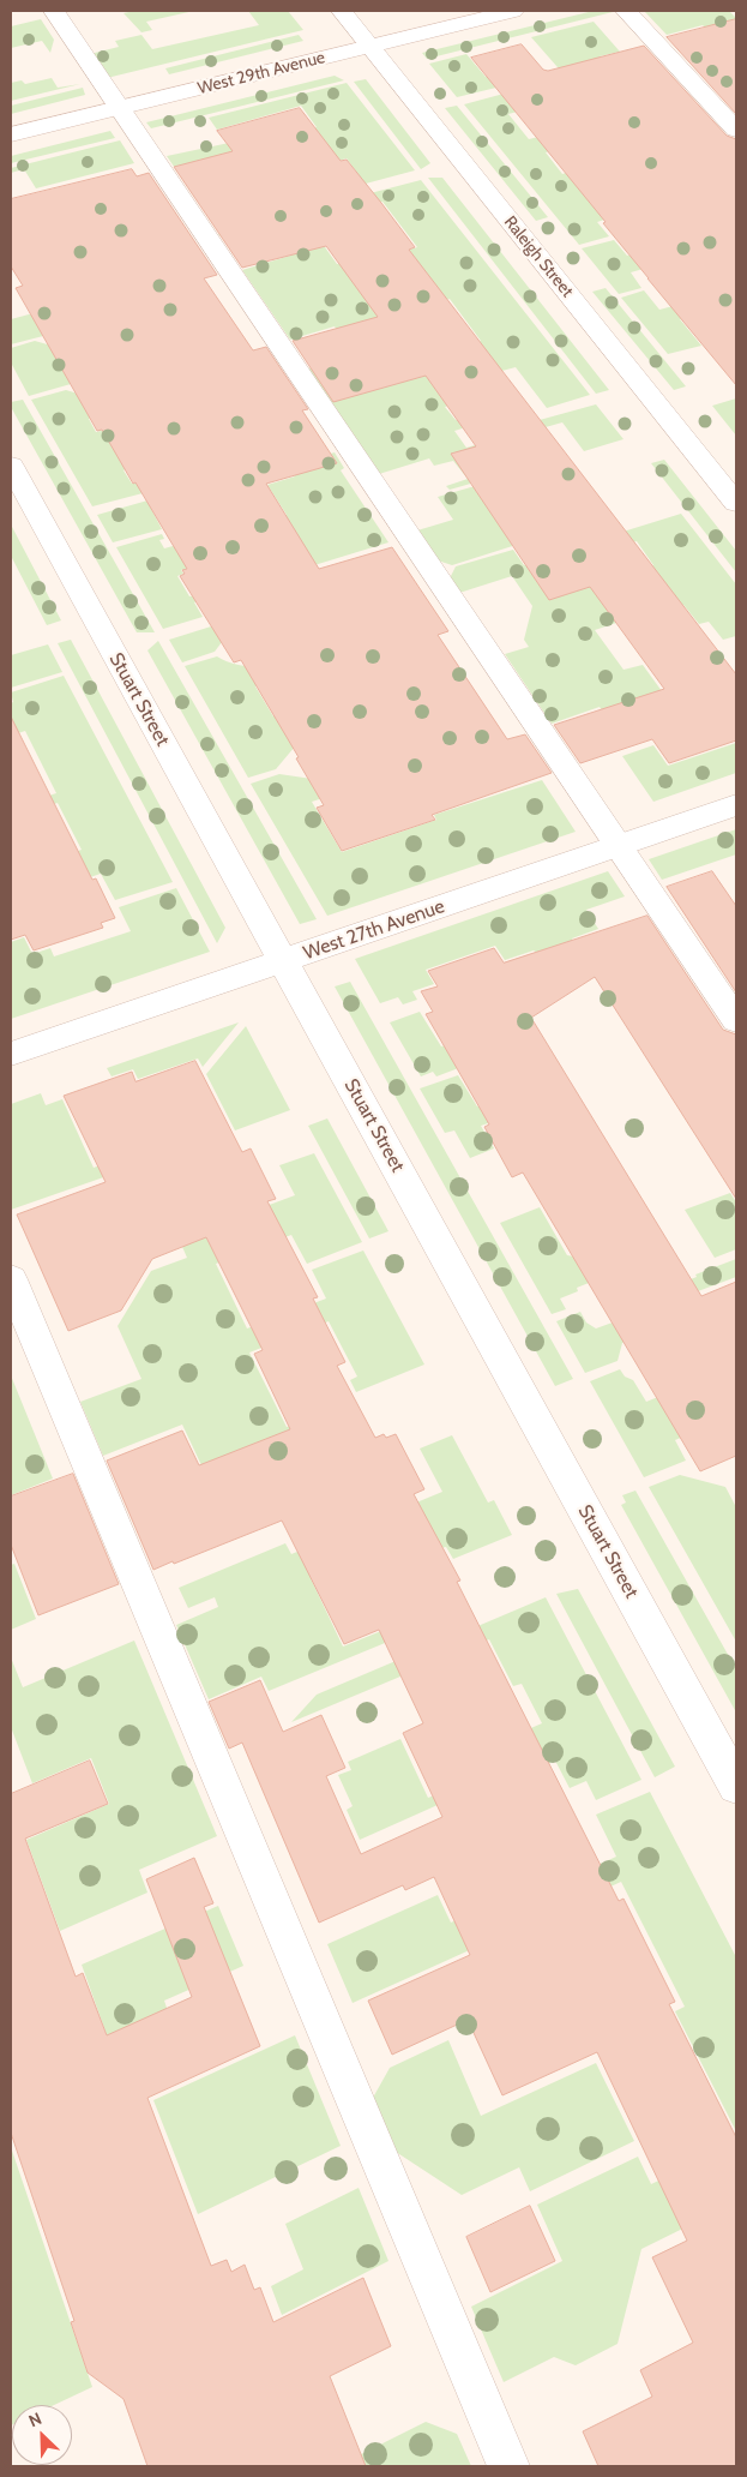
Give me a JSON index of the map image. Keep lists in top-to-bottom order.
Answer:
{
  "streets": {
    "street": [
      "West 29th Avenue",
      "Raleigh Street",
      "Stuart Street",
      "West 27th Avenue"
    ]
  },
  "crossings": [
    ["West 29th Avenue", "Raleigh Street"],
    ["Stuart Street", "West 27th Avenue"]
  ],
  "north": "top left"
}
